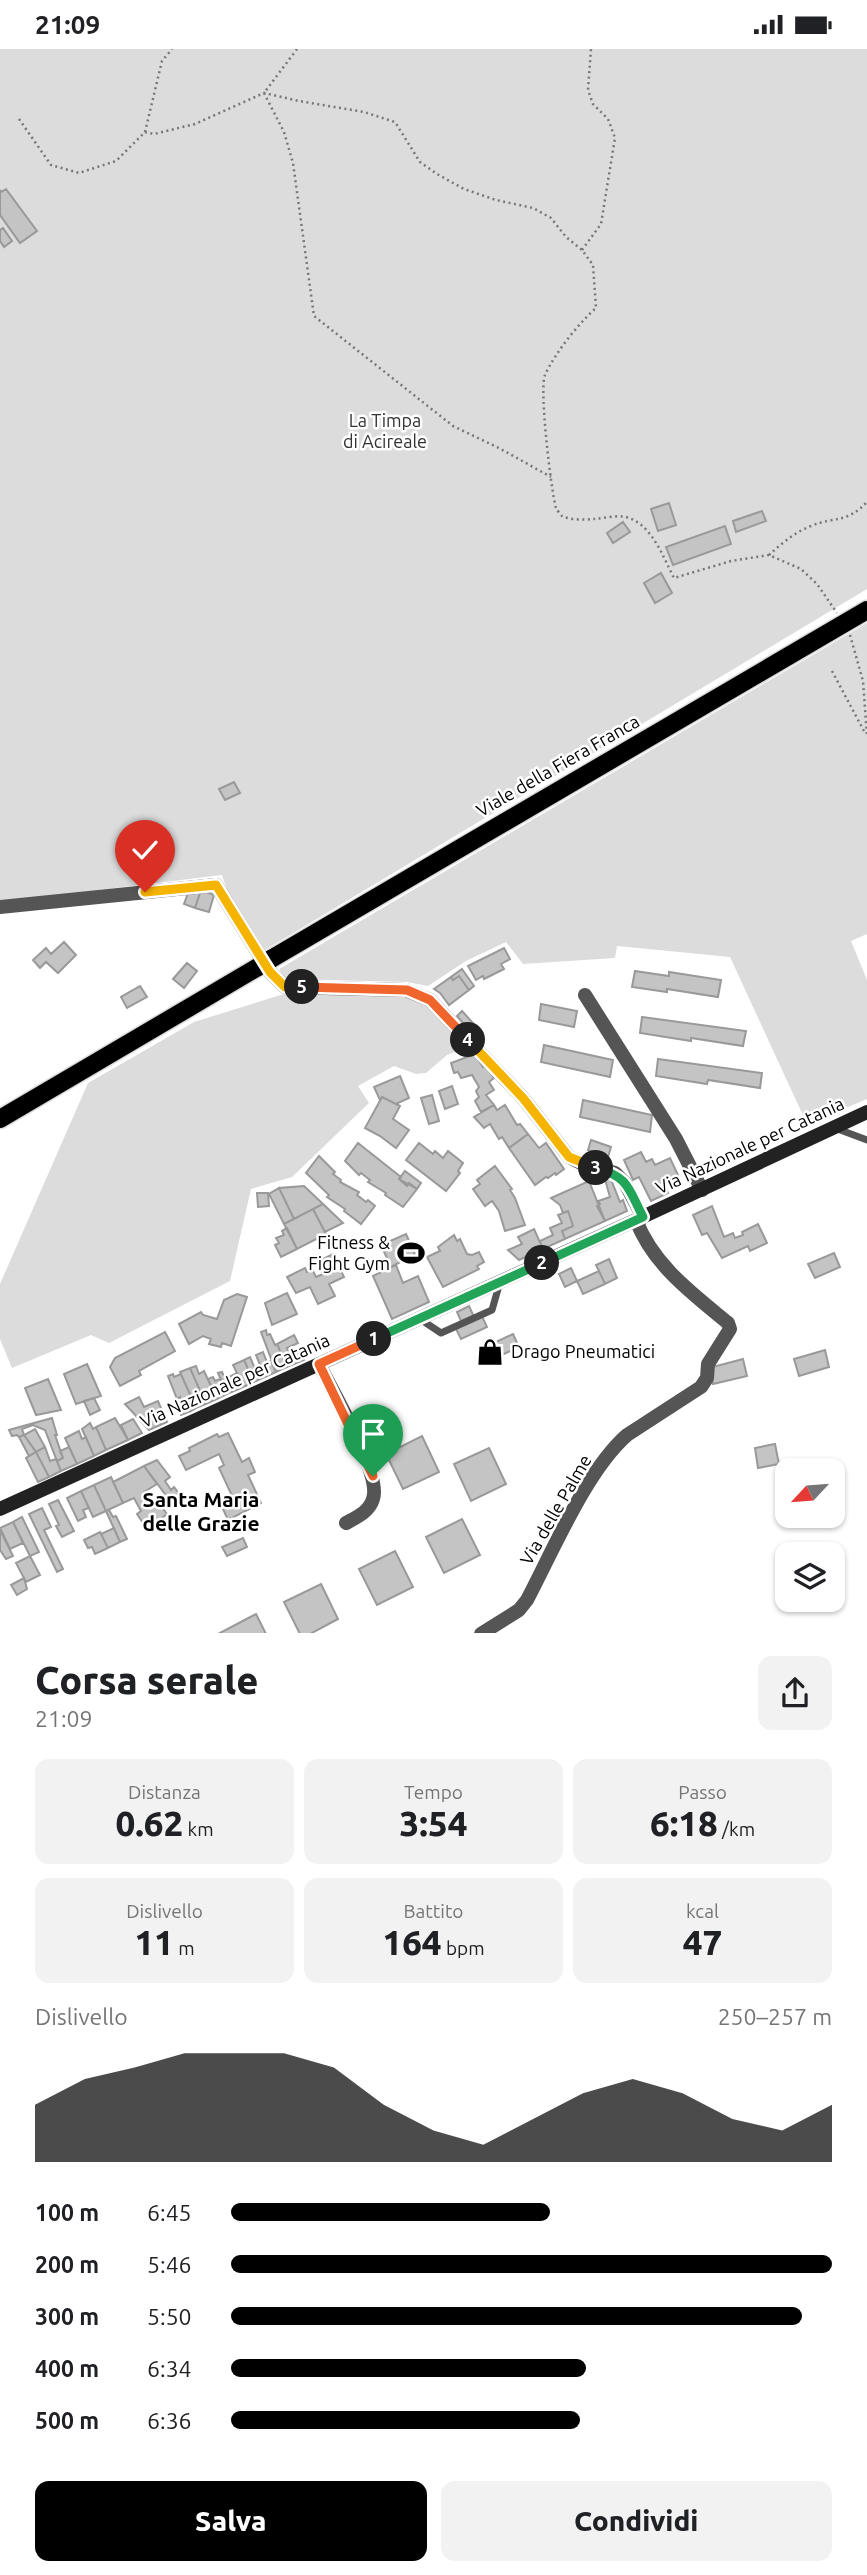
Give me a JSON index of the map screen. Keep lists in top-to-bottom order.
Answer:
{
  "streets": {
    "main road": ["Viale della Fiera Franca", "Via Nazionale per Catania"],
    "street": ["Via delle Palme"]
  },
  "crossings": [
    ["Via Nazionale per Catania", "Via delle Palme"]
  ],
  "districts": ["Santa Maria delle Grazie"],
  "parks": ["La Timpa di Acireale"],
  "places": {
    "sports": ["Fitness & Fight Gym"],
    "shop": ["Drago Pneumatici"]
  },
  "north": "bottom left",
  "page": {
    "status": "21:09",
    "pins": [
      "5",
      "4",
      "3",
      "2",
      "1"
    ],
    "heading": ["Corsa serale", "21:09"],
    "stats": [
      ["Distanza", "0.62 km"],
      ["Tempo", "3:54"],
      ["Passo", "6:18 /km"],
      ["Dislivello", "11 m"],
      ["Battito", "164 bpm"],
      ["kcal", "47"]
    ],
    "chart": ["Dislivello", "250–257 m"],
    "list": [
      {
        "name": "100 m",
        "note": "6:45"
      },
      {
        "name": "200 m",
        "note": "5:46"
      },
      {
        "name": "300 m",
        "note": "5:50"
      },
      {
        "name": "400 m",
        "note": "6:34"
      },
      {
        "name": "500 m",
        "note": "6:36"
      }
    ],
    "buttons": ["Salva", "Condividi"]
  }
}
